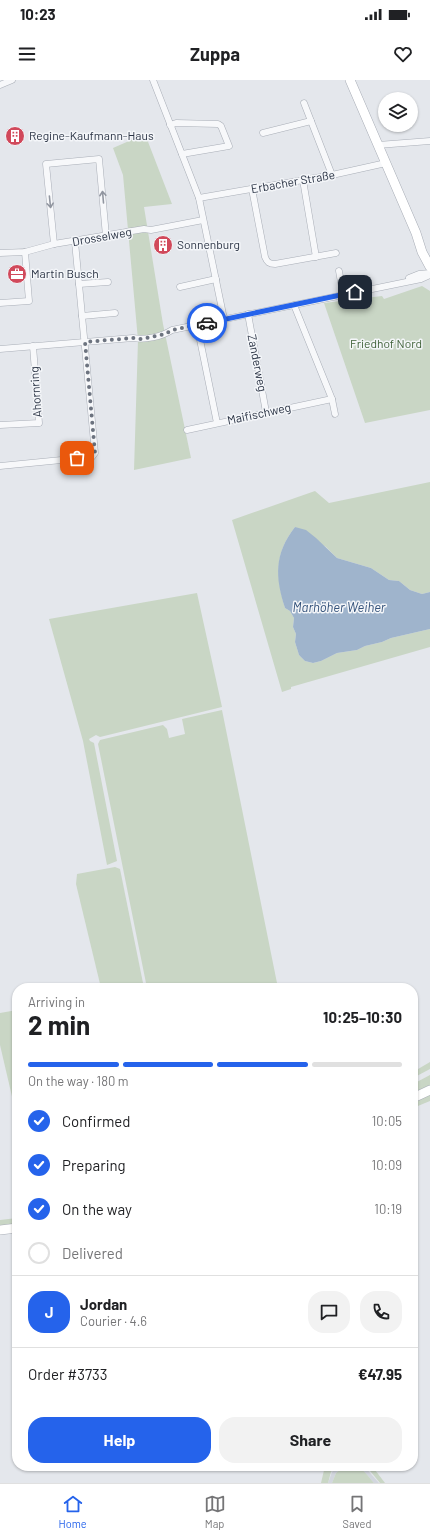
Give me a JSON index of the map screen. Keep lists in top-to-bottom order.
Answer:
{
  "streets": {
    "street": [
      "Erbacher Straße",
      "Drosselweg",
      "Zanderweg",
      "Ahornring",
      "Maifischweg"
    ]
  },
  "crossings": [
    ["Zanderweg", "Maifischweg"]
  ],
  "water": ["Marhöher Weiher"],
  "parks": ["Friedhof Nord"],
  "places": {
    "building": ["Regine-Kaufmann-Haus", "Sonnenburg"],
    "office": ["Martin Busch"]
  },
  "page": {
    "status": "10:23",
    "header": "Zuppa",
    "heading": ["2 min", "Arriving in", "10:25–10:30"],
    "panel": [
      "Jordan",
      "Courier · 4.6",
      "Order #3733",
      "€47.95"
    ],
    "bar": "On the way · 180 m",
    "list": [
      ["Confirmed", "10:05"],
      ["Preparing", "10:09"],
      ["On the way", "10:19"],
      "Delivered"
    ],
    "round": "J",
    "buttons": ["Help", "Share"],
    "tabs": ["Home", "Map", "Saved"]
  }
}
